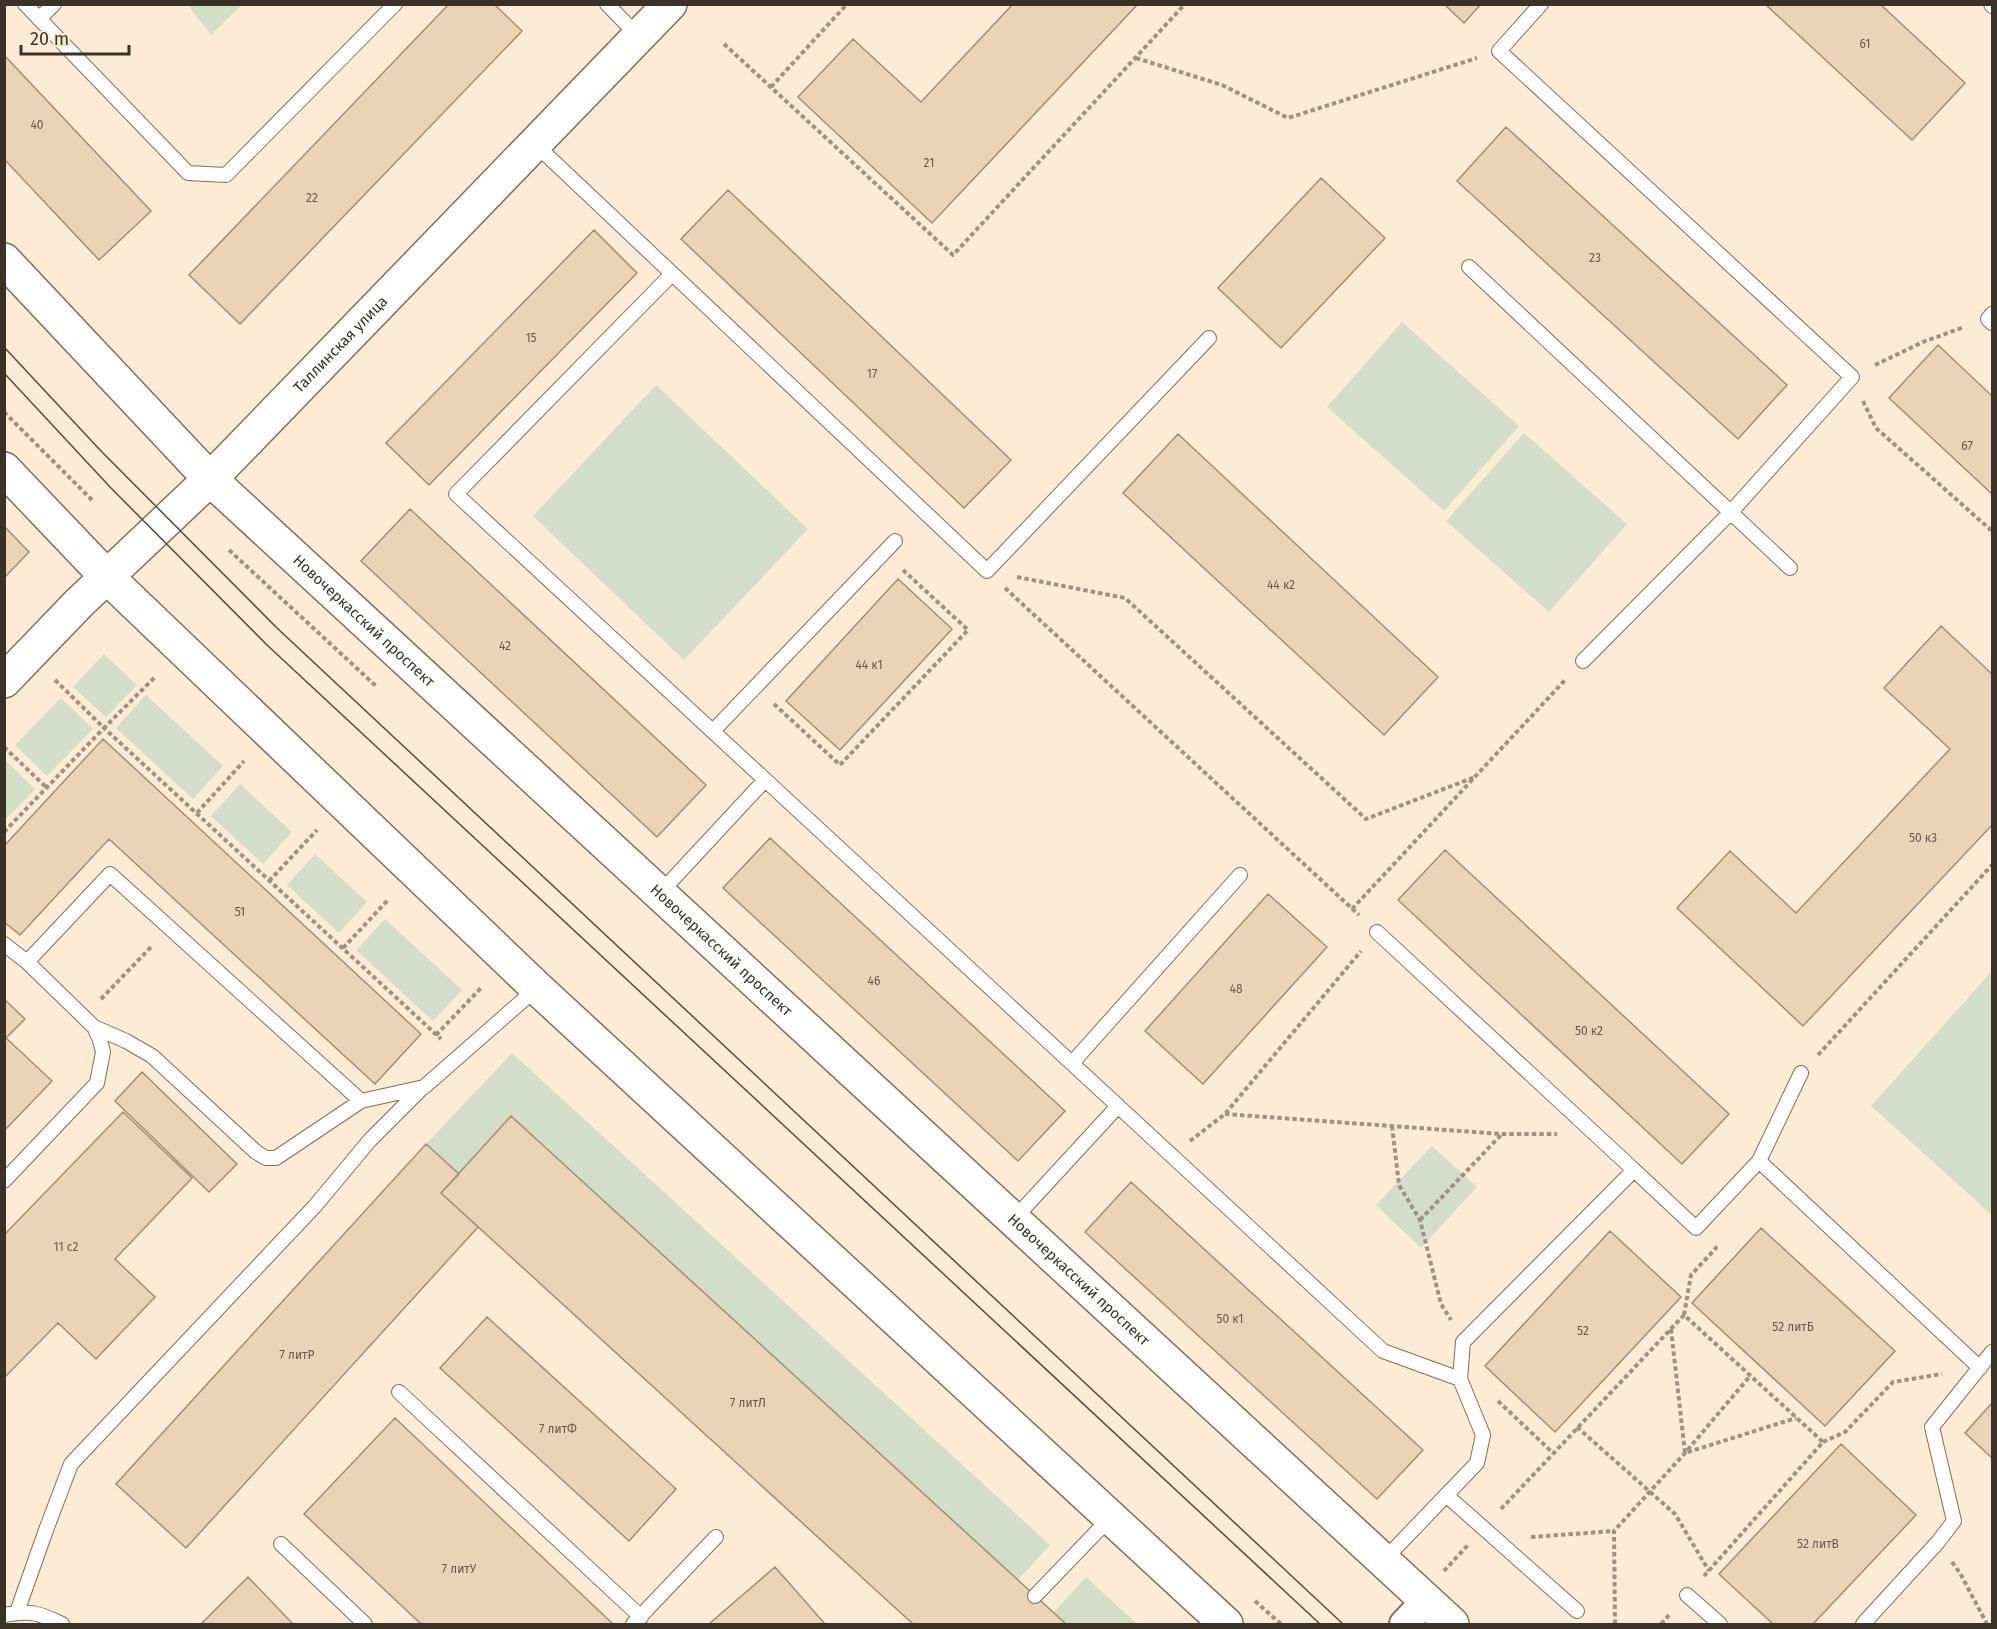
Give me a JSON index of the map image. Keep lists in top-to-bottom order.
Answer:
{
  "streets": {
    "main road": ["Таллинская улица", "Новочеркасский проспект"]
  },
  "crossings": [
    ["Таллинская улица", "Новочеркасский проспект"]
  ],
  "house_numbers": [
    "61",
    "40",
    "21",
    "22",
    "23",
    "15",
    "17",
    "67",
    "44 к2",
    "42",
    "44 к1",
    "50 к3",
    "51",
    "46",
    "48",
    "50 к2",
    "11 с2",
    "50 к1",
    "52 литБ",
    "52",
    "7 литР",
    "7 литЛ",
    "7 литФ",
    "52 литВ",
    "7 литУ"
  ],
  "scale_bar": "20 m"
}
